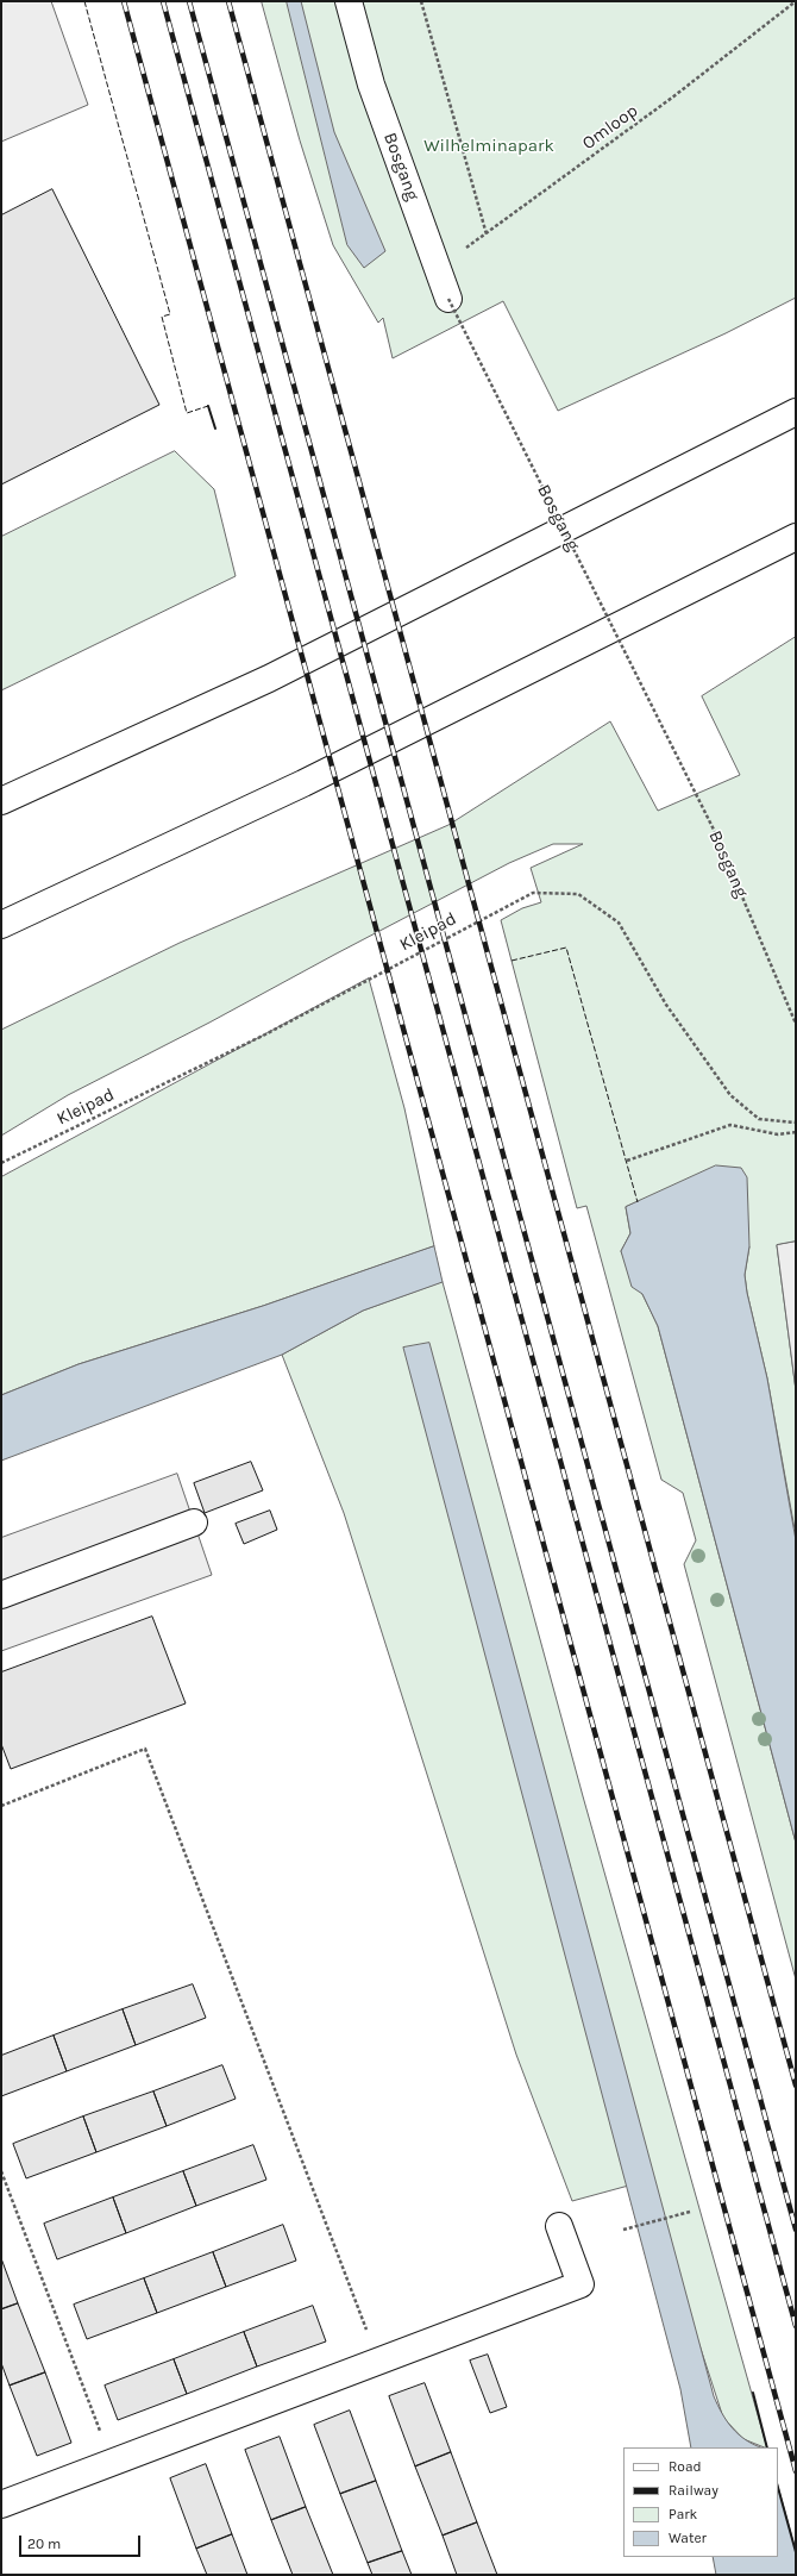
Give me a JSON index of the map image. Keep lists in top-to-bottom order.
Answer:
{
  "streets": {
    "main road": ["Bosgang"],
    "path": ["Omloop", "Kleipad"]
  },
  "crossings": [
    ["Omloop", "Bosgang"]
  ],
  "parks": ["Wilhelminapark"],
  "legend": [
    "Road",
    "Railway",
    "Park",
    "Water"
  ],
  "scale_bar": "20 m"
}
